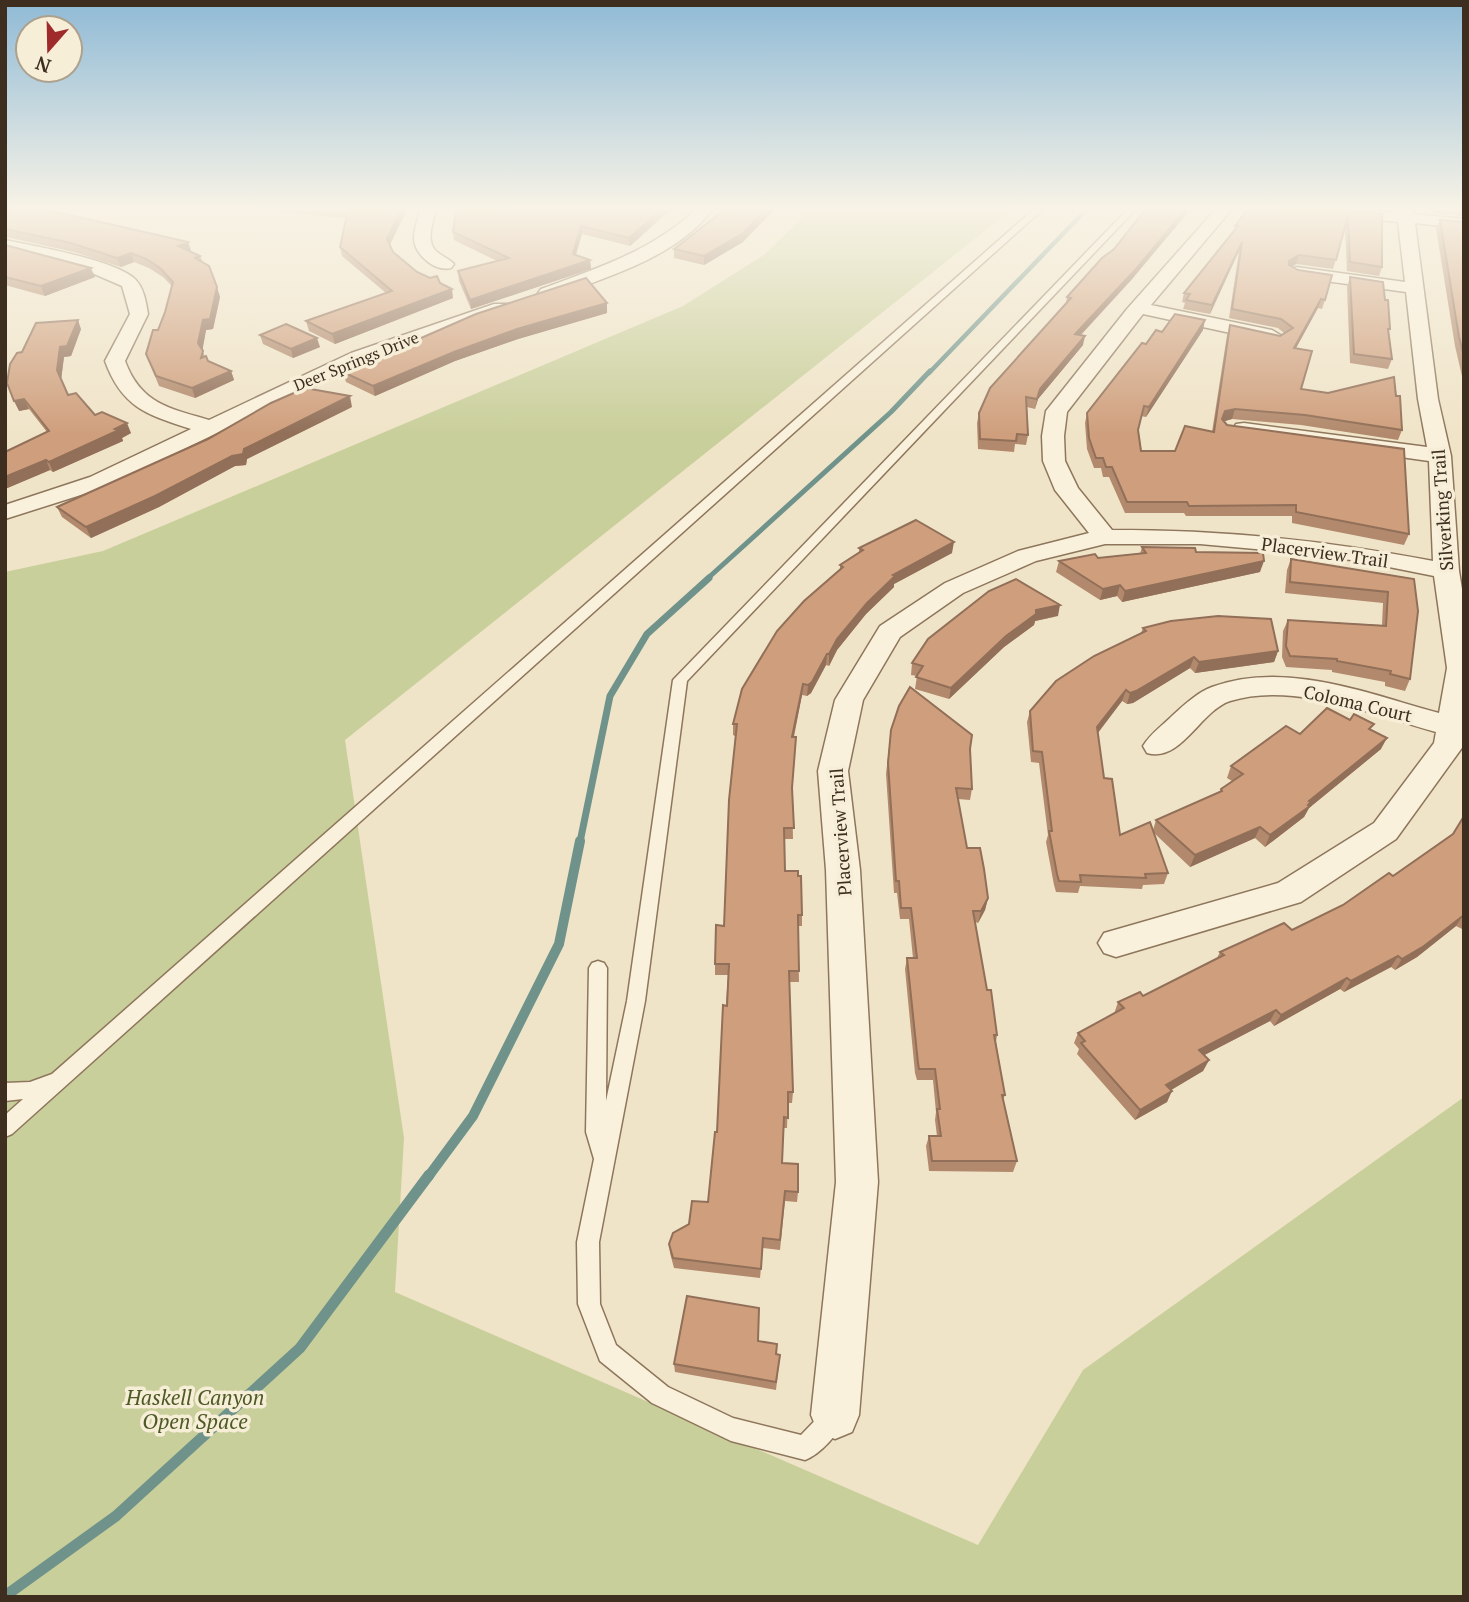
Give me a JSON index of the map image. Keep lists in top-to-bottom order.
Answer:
{
  "streets": {
    "street": [
      "Deer Springs Drive",
      "Silverking Trail",
      "Placerview Trail",
      "Coloma Court"
    ]
  },
  "crossings": [
    ["Silverking Trail", "Placerview Trail"],
    ["Silverking Trail", "Coloma Court"]
  ],
  "parks": ["Haskell Canyon Open Space"],
  "north": "bottom"
}
